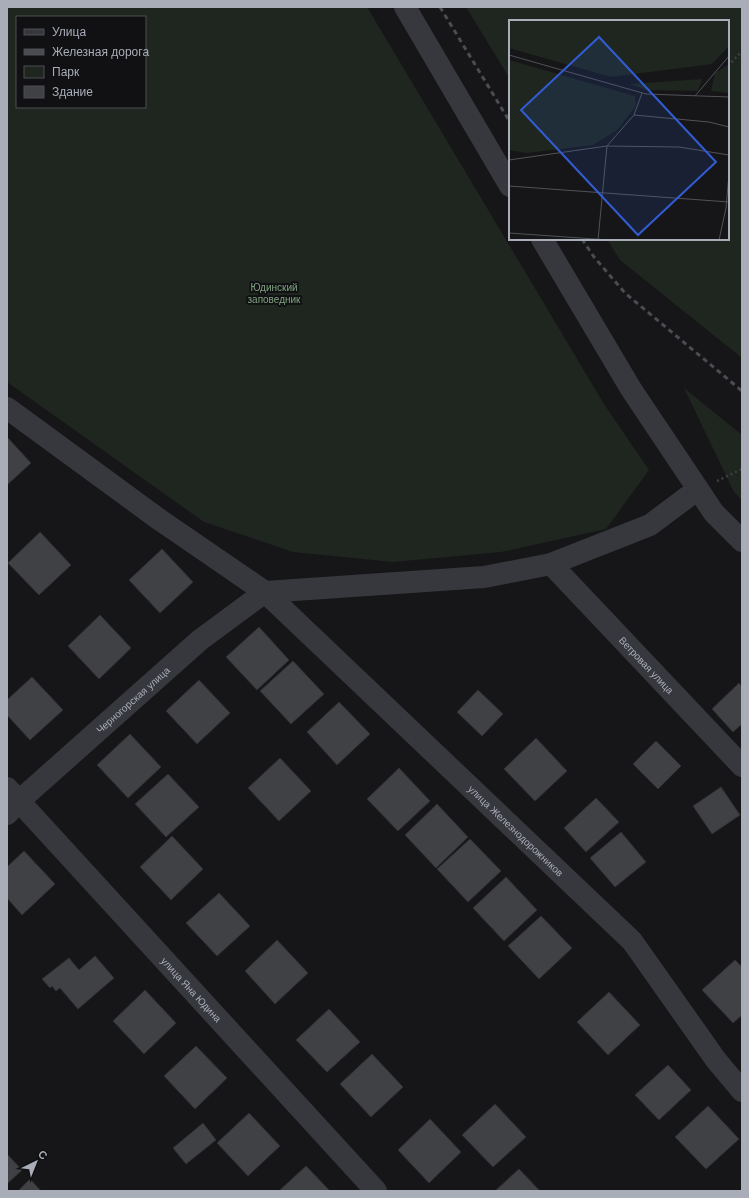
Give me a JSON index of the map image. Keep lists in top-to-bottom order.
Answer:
{
  "streets": {
    "street": [
      "Ветровая улица",
      "Черногорская улица",
      "улица Железнодорожников",
      "улица Яна Юдина"
    ]
  },
  "crossings": [
    ["Черногорская улица", "улица Железнодорожников"],
    ["Черногорская улица", "улица Яна Юдина"]
  ],
  "parks": ["Юдинский заповедник"],
  "legend": [
    "Улица",
    "Железная дорога",
    "Парк",
    "Здание"
  ],
  "north": "top right"
}
